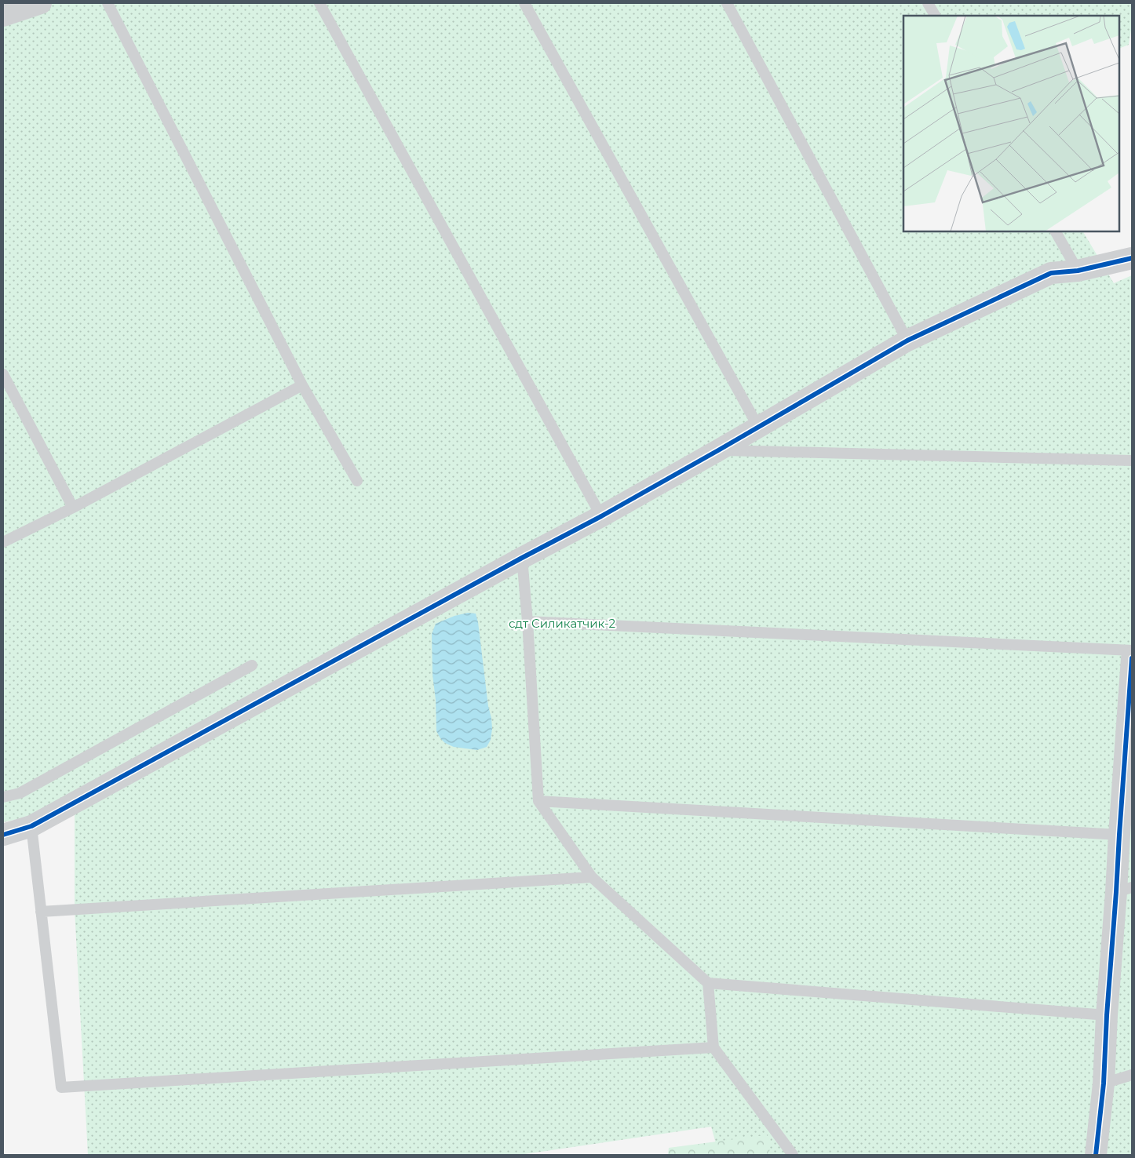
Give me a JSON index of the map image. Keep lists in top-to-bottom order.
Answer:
{
  "parks": ["сдт Силикатчик-2"]
}
